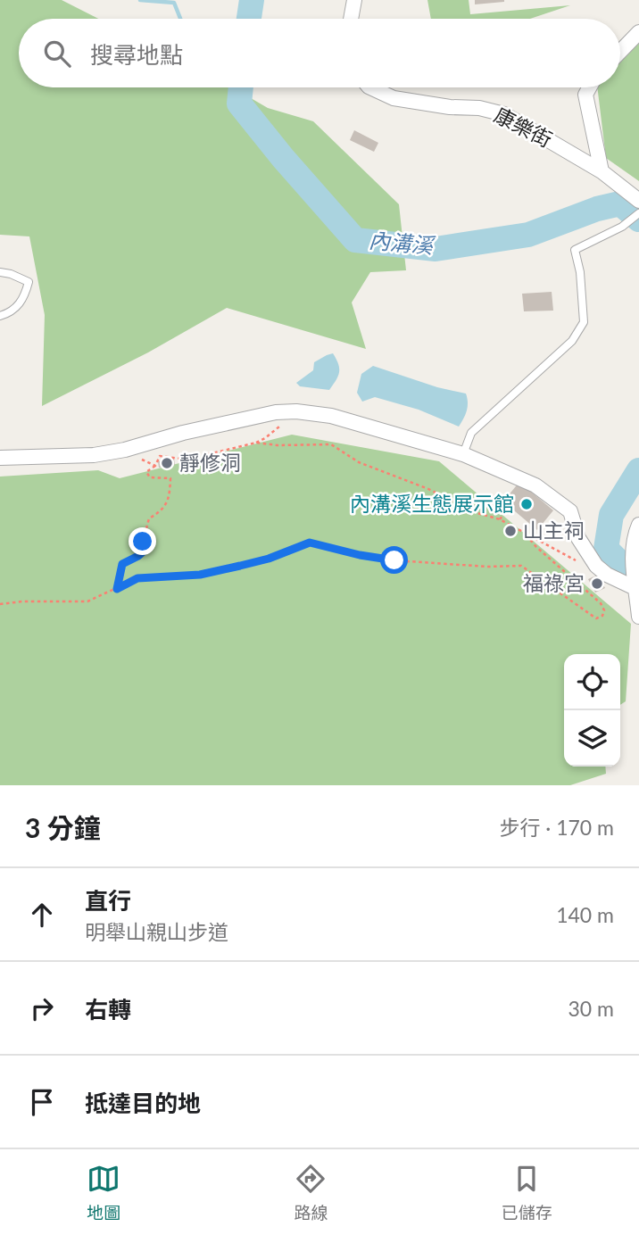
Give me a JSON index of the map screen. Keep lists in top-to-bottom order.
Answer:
{
  "streets": {
    "street": ["康樂街"]
  },
  "water": ["內溝溪"],
  "places": [
    "靜修洞",
    "內溝溪生態展示館",
    "山主祠",
    "福祿宮"
  ],
  "page": {
    "search": "搜尋地點",
    "heading": ["3 分鐘", "步行 · 170 m"],
    "list": [
      ["直行", "明舉山親山步道", "140 m"],
      ["右轉", "30 m"],
      "抵達目的地"
    ],
    "nav": ["地圖", "路線", "已儲存"]
  }
}
